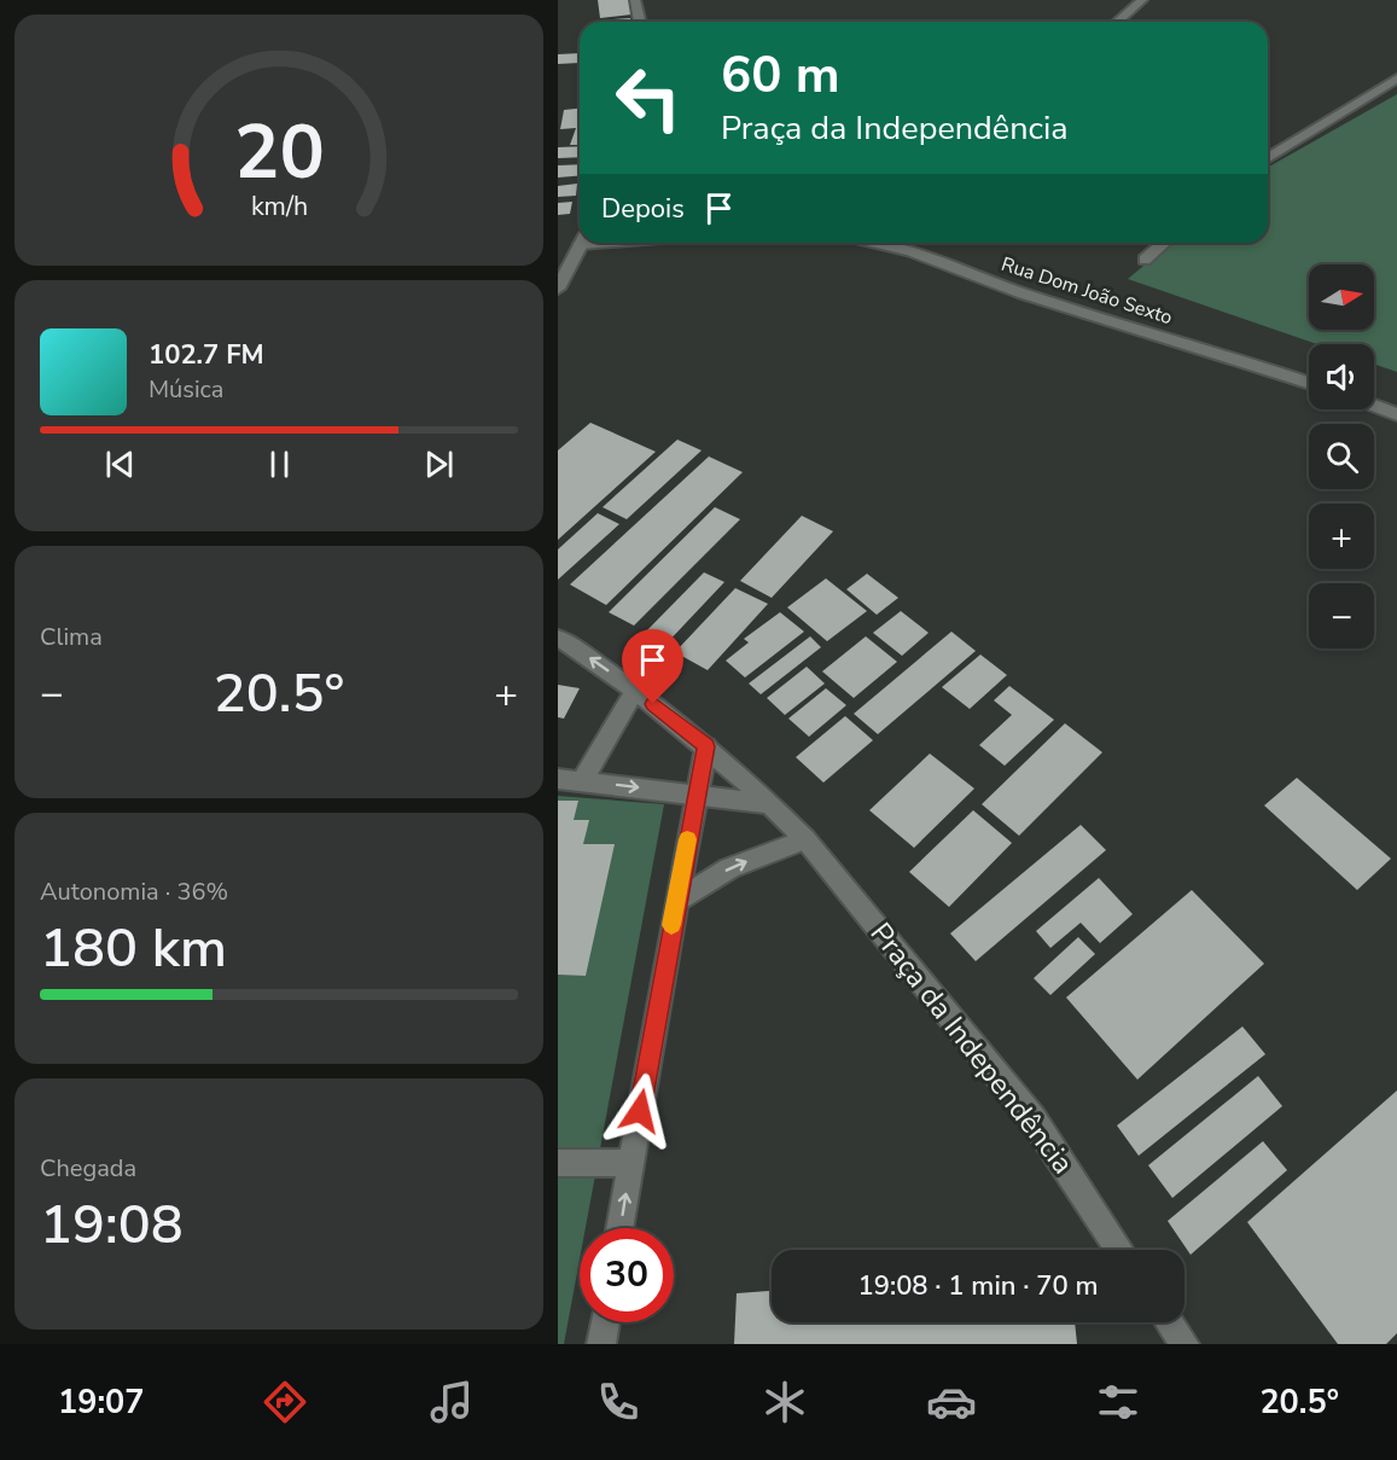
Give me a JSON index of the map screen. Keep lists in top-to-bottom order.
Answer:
{
  "streets": {
    "street": ["Rua Dom João Sexto", "Praça da Independência"]
  },
  "north": "right",
  "page": {
    "turn": ["60 m", "Praça da Independência"],
    "then": "Depois",
    "map_buttons": ["+", "−"],
    "song": ["102.7 FM", "Música"],
    "tile": [
      "Clima",
      ["Autonomia · 36%", "180 km"],
      ["Chegada", "19:08"]
    ],
    "heat": ["−", "20.5°", "+"],
    "limit": "30",
    "trip": "19:08 · 1 min · 70 m",
    "tabs": ["19:07", "20.5°"],
    "gauge": ["20", "km/h"]
  }
}
